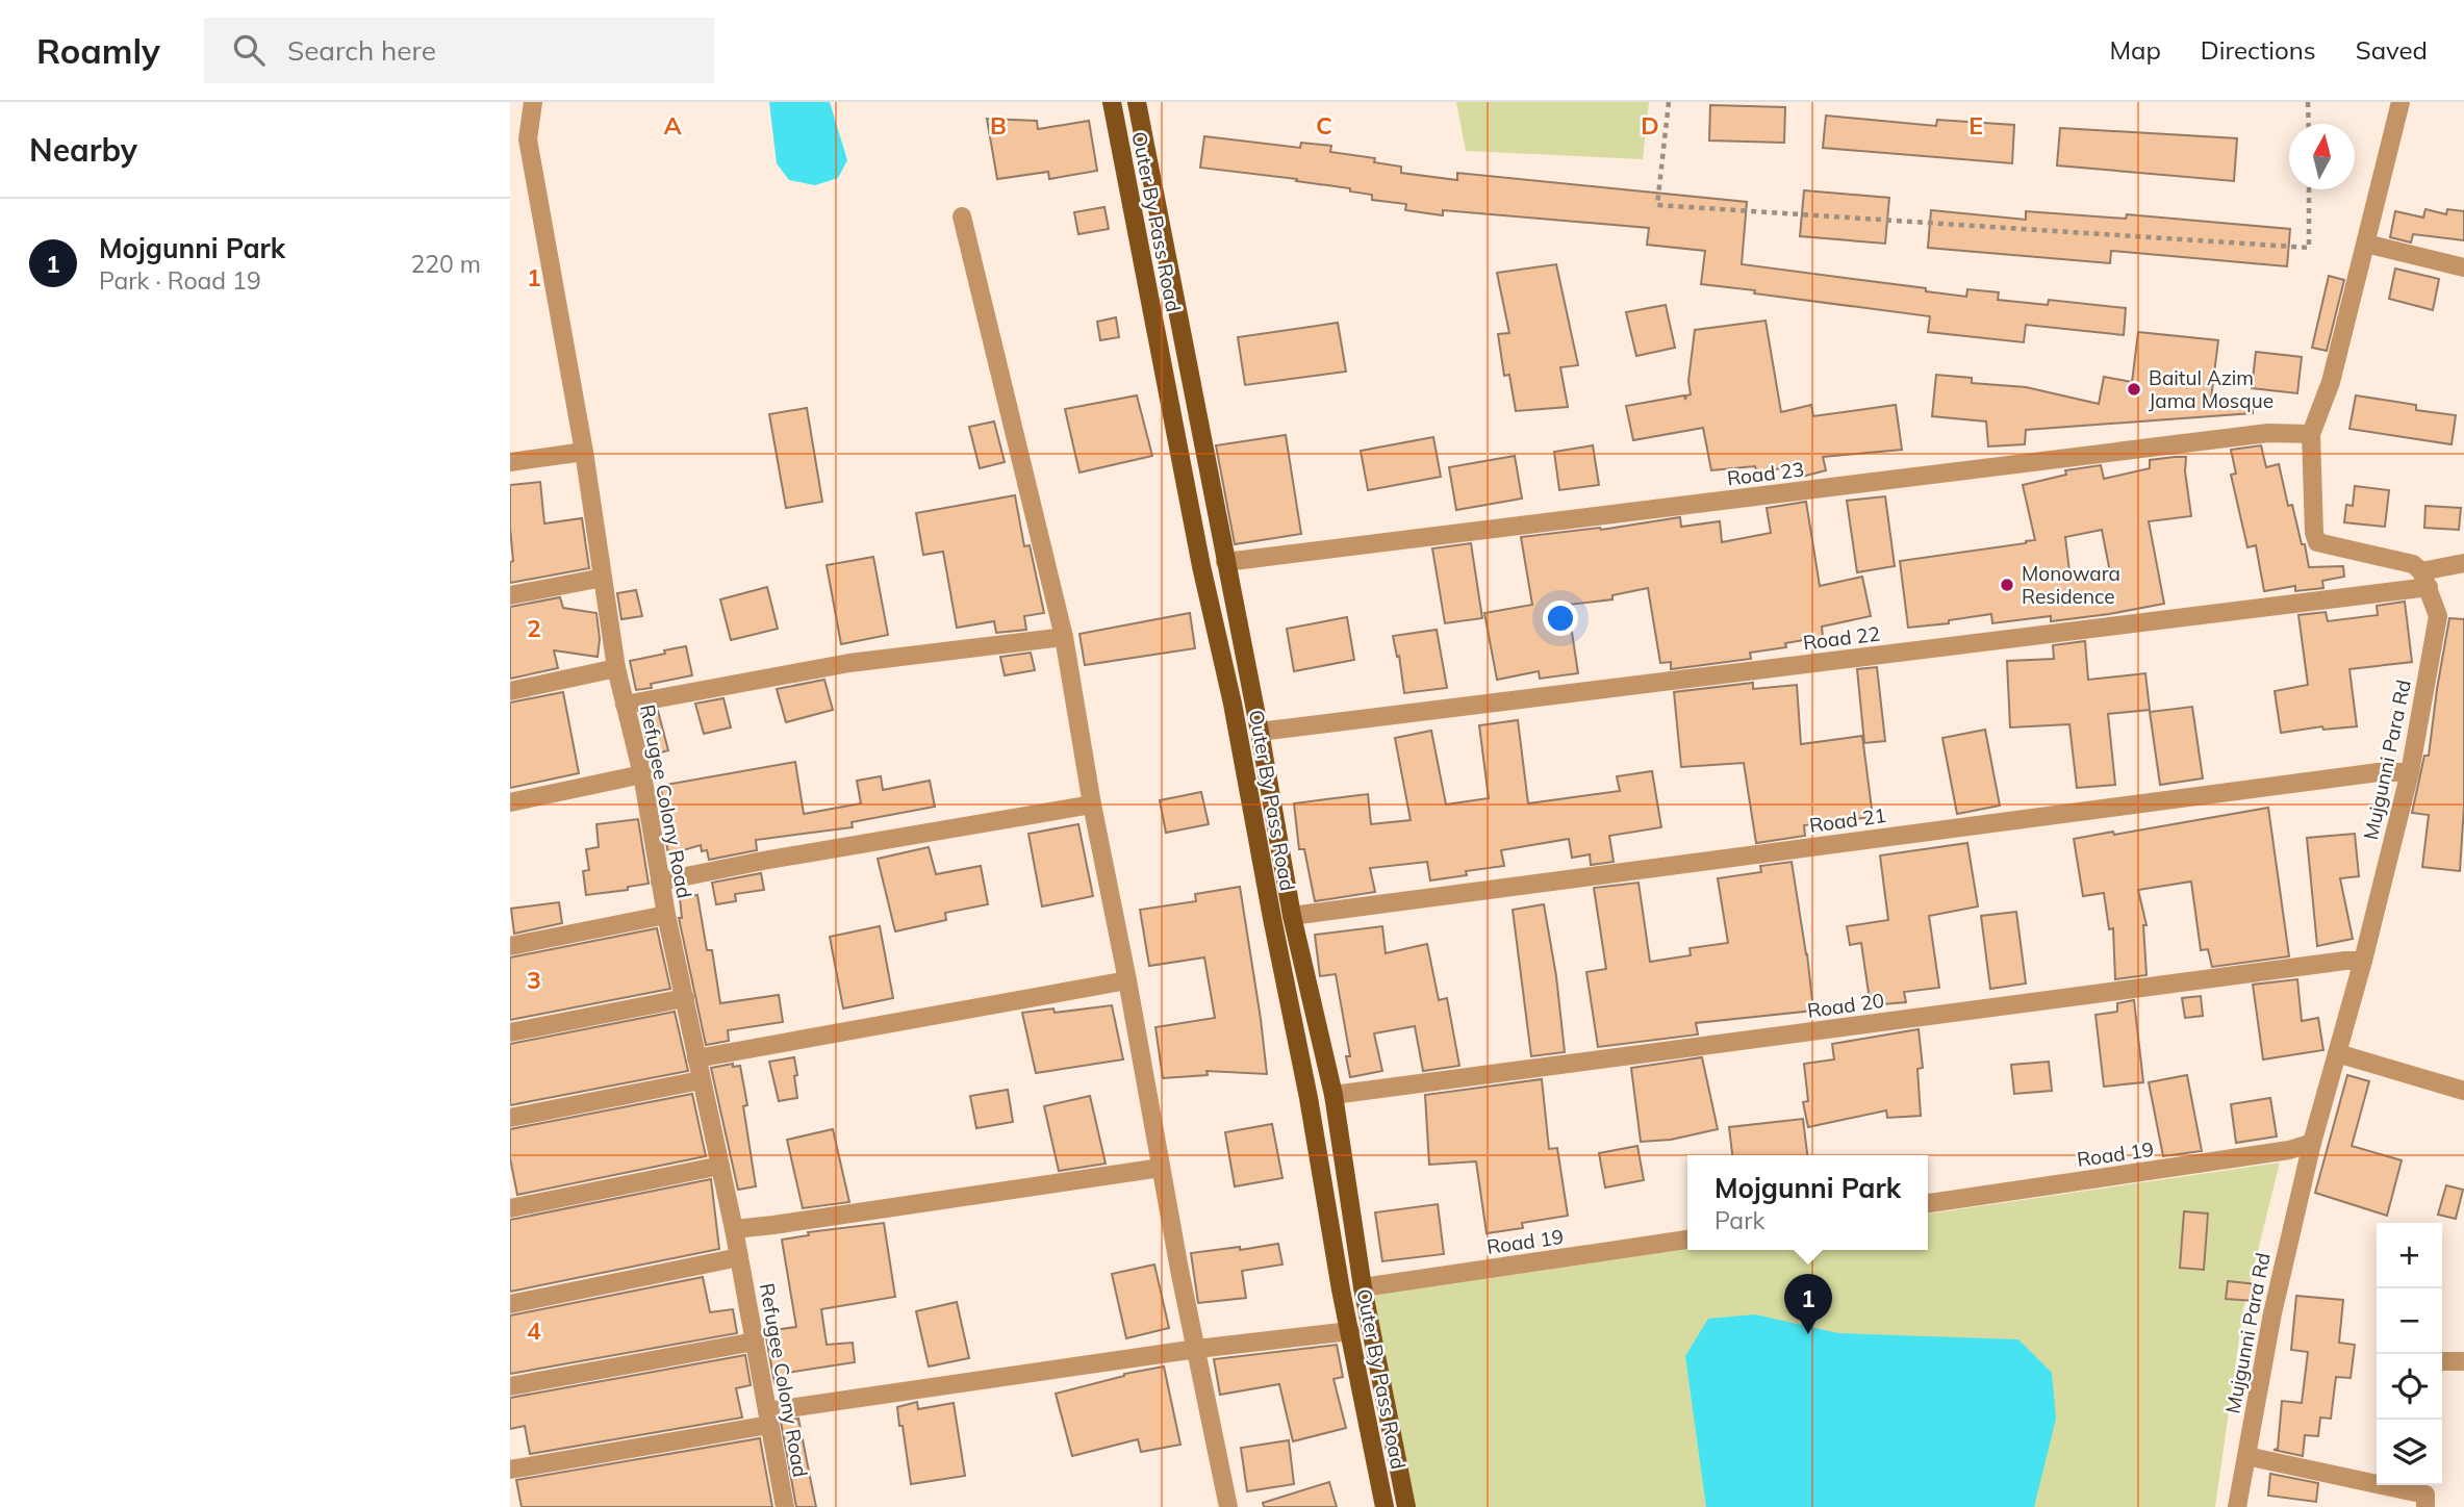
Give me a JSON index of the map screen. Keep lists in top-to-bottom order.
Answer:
{
  "streets": {
    "main road": ["Outer By Pass Road"],
    "street": [
      "Road 23",
      "Road 22",
      "Mujgunni Para Rd",
      "Refugee Colony Road",
      "Road 21",
      "Road 20",
      "Road 19"
    ]
  },
  "crossings": [
    ["Outer By Pass Road", "Road 23"],
    ["Outer By Pass Road", "Road 22"],
    ["Outer By Pass Road", "Road 21"],
    ["Outer By Pass Road", "Road 20"],
    ["Outer By Pass Road", "Road 19"],
    ["Road 22", "Mujgunni Para Rd"],
    ["Mujgunni Para Rd", "Road 21"],
    ["Mujgunni Para Rd", "Road 20"],
    ["Mujgunni Para Rd", "Road 19"]
  ],
  "places": ["Baitul Azim Jama Mosque", "Monowara Residence"],
  "north": "top",
  "page": {
    "header": "Roamly",
    "search": "Search here",
    "nav": ["Map", "Directions", "Saved"],
    "heading": "Nearby",
    "list": [
      {
        "mark": "1",
        "name": "Mojgunni Park",
        "note": "Park · Road 19",
        "value": "220 m"
      }
    ],
    "popup": ["Mojgunni Park", "Park"],
    "map_buttons": ["+", "−"],
    "pins": "1"
  },
  "grid": {
    "columns": [
      "A",
      "B",
      "C",
      "D",
      "E"
    ],
    "rows": [
      "1",
      "2",
      "3",
      "4"
    ]
  }
}
